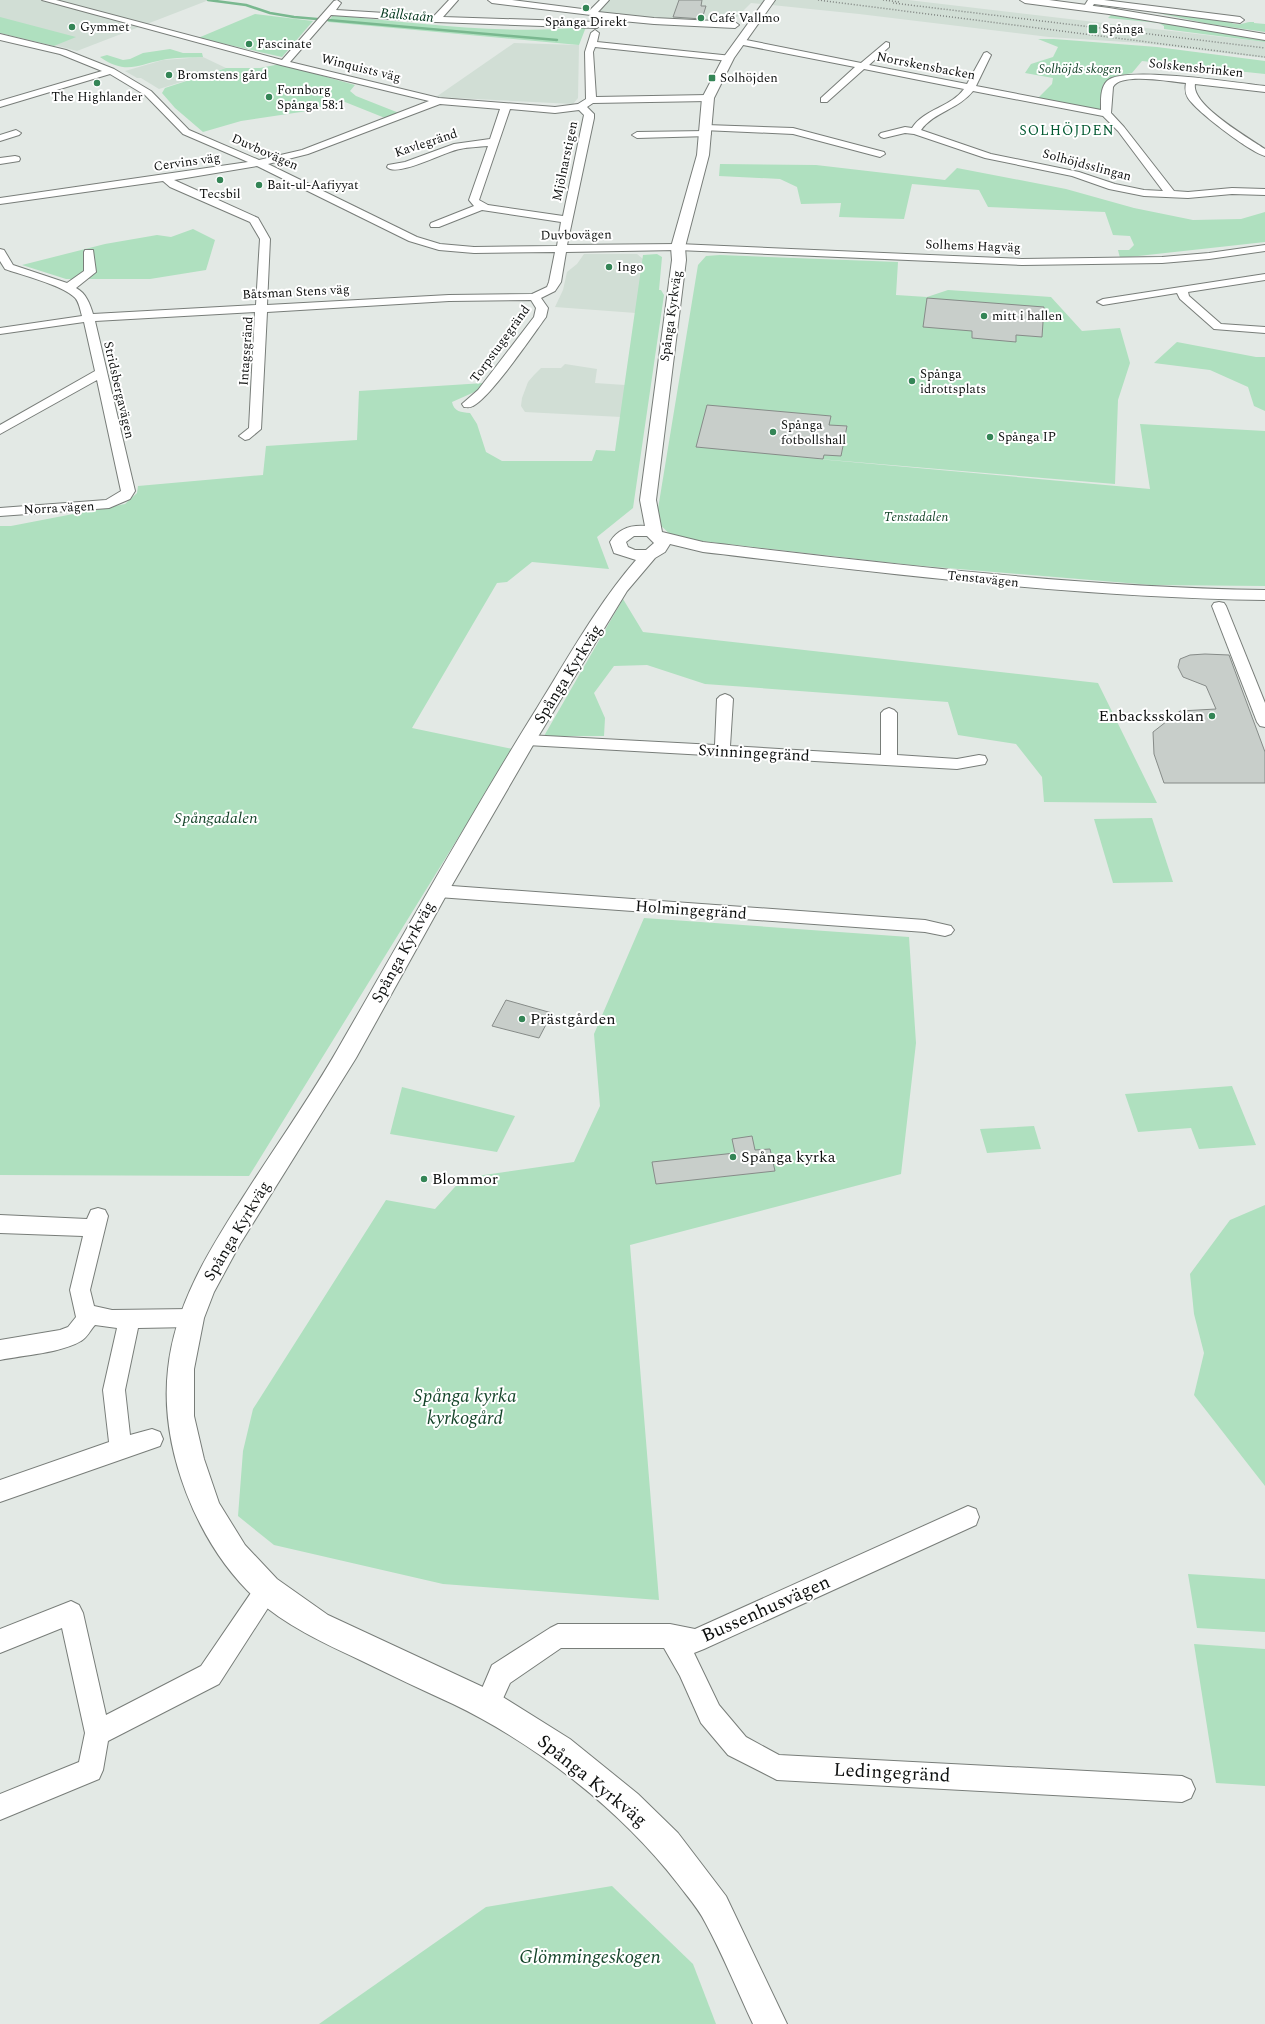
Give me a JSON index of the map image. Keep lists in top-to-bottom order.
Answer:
{
  "streets": {
    "street": [
      "Norrskensbacken",
      "Winquists väg",
      "Solskensbrinken",
      "Kavlegränd",
      "Duvbovägen",
      "Mjölnarstigen",
      "Cervins väg",
      "Solhöjdsslingan",
      "Solhems Hagväg",
      "Båtsman Stens väg",
      "Spånga Kyrkväg",
      "Torpstugegränd",
      "Intagsgränd",
      "Stridsbergavägen",
      "Norra vägen",
      "Tenstavägen",
      "Svinningegränd",
      "Holmingegränd",
      "Bussenhusvägen",
      "Ledingegränd"
    ]
  },
  "crossings": [
    ["Norrskensbacken", "Solskensbrinken"],
    ["Norrskensbacken", "Spånga Kyrkväg"],
    ["Winquists väg", "Mjölnarstigen"],
    ["Winquists väg", "Cervins väg"],
    ["Duvbovägen", "Mjölnarstigen"],
    ["Duvbovägen", "Cervins väg"],
    ["Duvbovägen", "Solhems Hagväg"],
    ["Duvbovägen", "Båtsman Stens väg"],
    ["Duvbovägen", "Spånga Kyrkväg"],
    ["Mjölnarstigen", "Båtsman Stens väg"],
    ["Cervins väg", "Intagsgränd"],
    ["Solhems Hagväg", "Spånga Kyrkväg"],
    ["Båtsman Stens väg", "Torpstugegränd"],
    ["Båtsman Stens väg", "Intagsgränd"],
    ["Båtsman Stens väg", "Stridsbergavägen"],
    ["Spånga Kyrkväg", "Tenstavägen"],
    ["Spånga Kyrkväg", "Svinningegränd"],
    ["Spånga Kyrkväg", "Holmingegränd"],
    ["Spånga Kyrkväg", "Bussenhusvägen"],
    ["Stridsbergavägen", "Norra vägen"],
    ["Bussenhusvägen", "Ledingegränd"]
  ],
  "districts": ["SOLHÖJDEN"],
  "water": ["Bällstaån"],
  "parks": [
    "Solhöjds skogen",
    "Tenstadalen",
    "Spångadalen",
    "Spånga kyrka kyrkogård",
    "Glömmingeskogen"
  ],
  "places": {
    "other": [
      "Spånga Direkt",
      "Café Vallmo",
      "Gymmet",
      "Fascinate",
      "Bromstens gård",
      "The Highlander",
      "Fornborg Spånga 58:1",
      "Tecsbil",
      "Bait-ul-Aafiyyat",
      "Ingo",
      "mitt i hallen",
      "Spånga idrottsplats",
      "Spånga fotbollshall",
      "Spånga IP",
      "Enbacksskolan",
      "Prästgården",
      "Spånga kyrka",
      "Blommor"
    ],
    "transit": ["Spånga", "Solhöjden"]
  }
}
